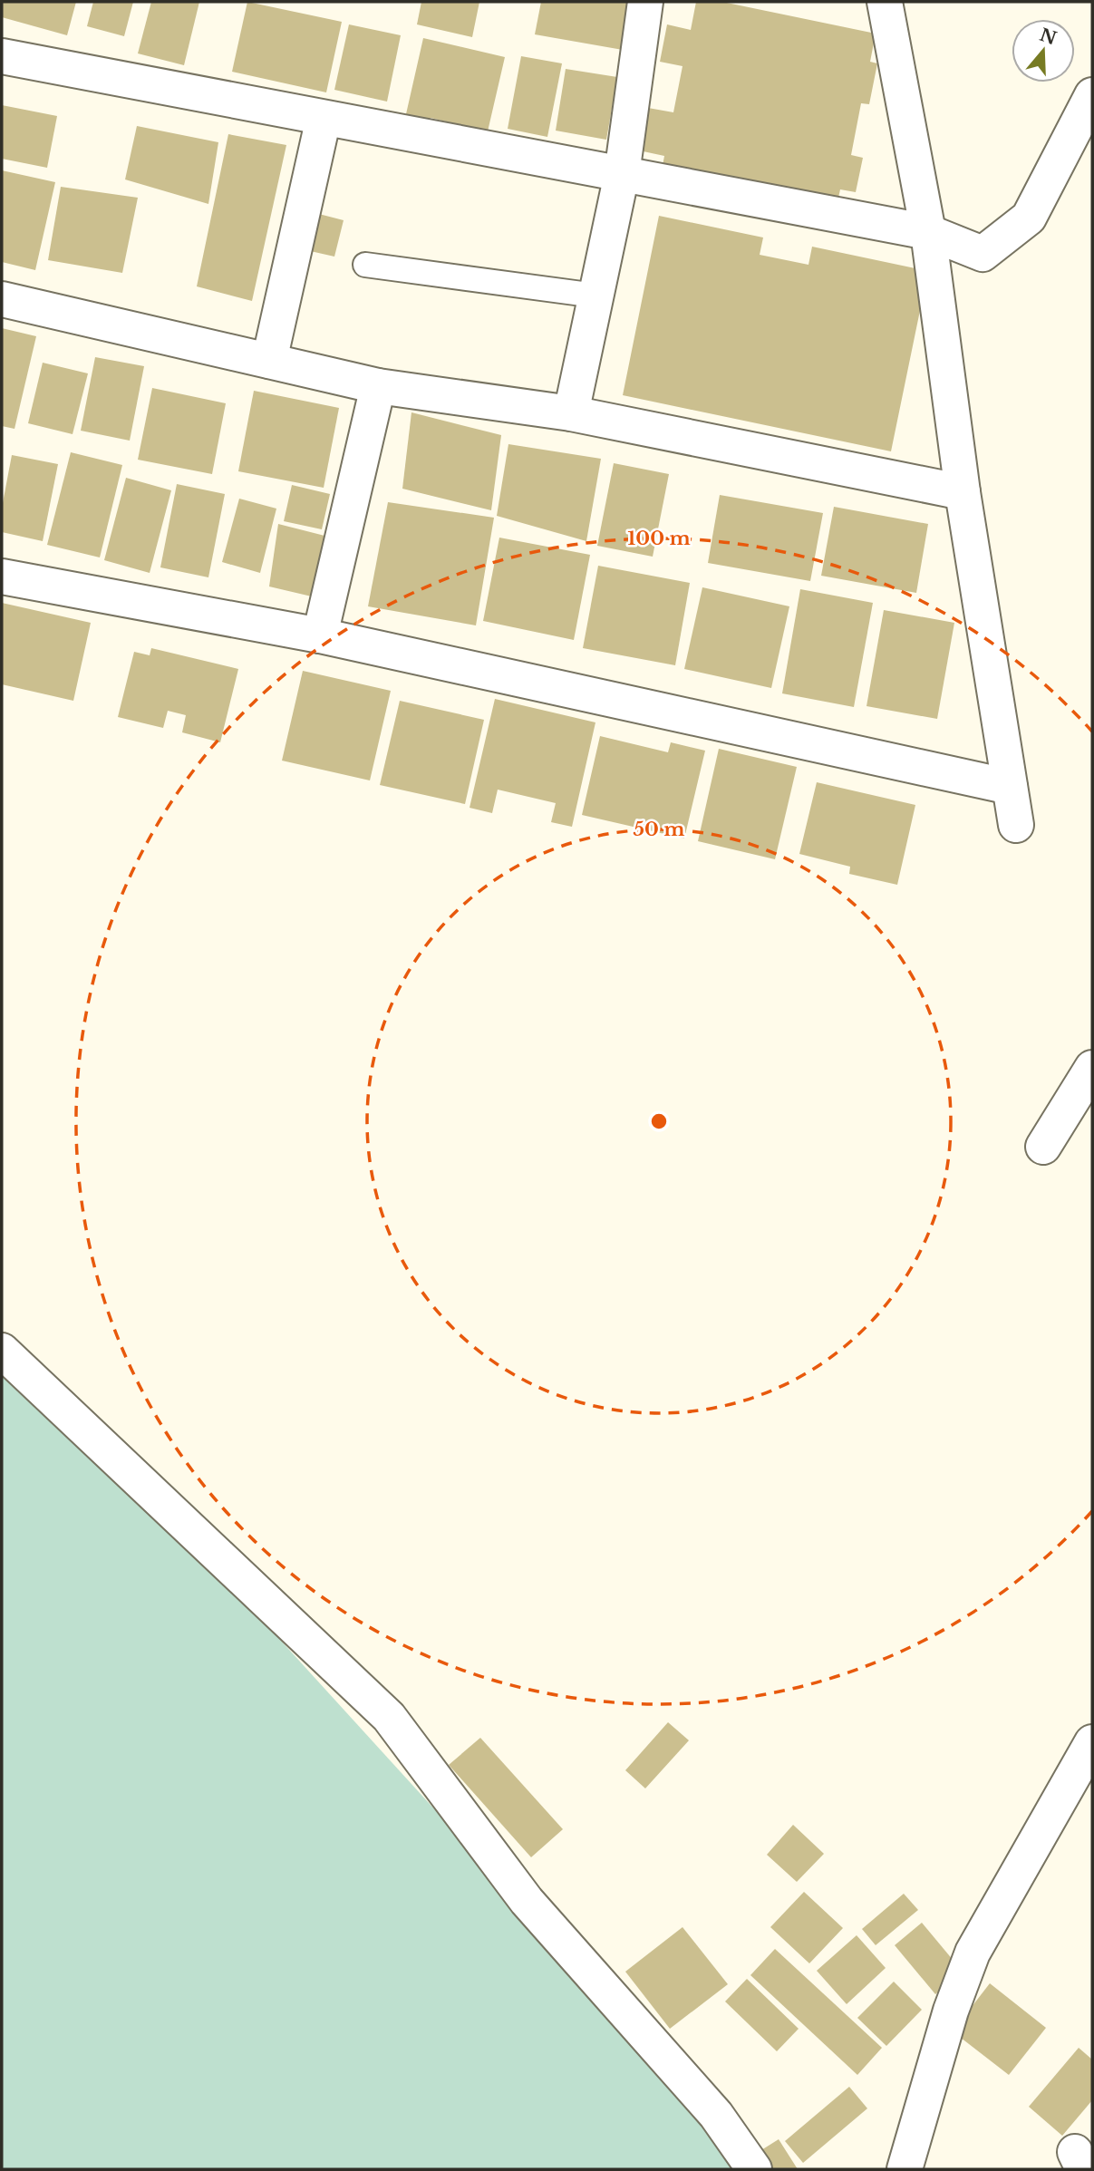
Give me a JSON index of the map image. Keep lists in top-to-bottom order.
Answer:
{
  "north": "top",
  "rings": ["100 m", "50 m"]
}
